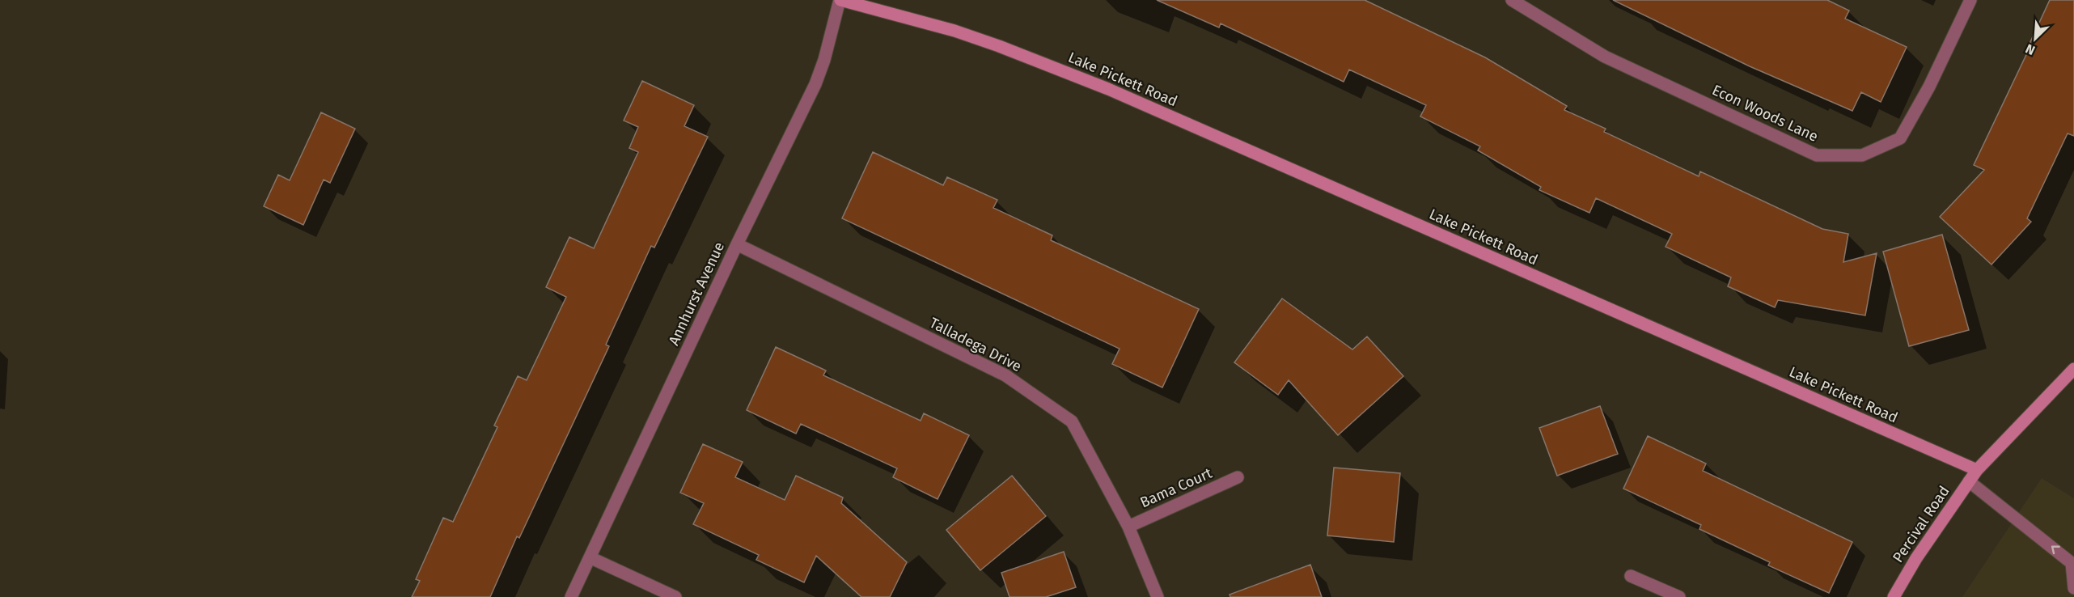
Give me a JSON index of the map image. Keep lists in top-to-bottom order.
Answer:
{
  "streets": {
    "main road": ["Lake Pickett Road", "Percival Road"],
    "street": [
      "Econ Woods Lane",
      "Annhurst Avenue",
      "Talladega Drive",
      "Bama Court"
    ]
  },
  "crossings": [
    ["Lake Pickett Road", "Annhurst Avenue"],
    ["Lake Pickett Road", "Percival Road"],
    ["Annhurst Avenue", "Talladega Drive"],
    ["Talladega Drive", "Bama Court"]
  ],
  "north": "bottom left"
}
